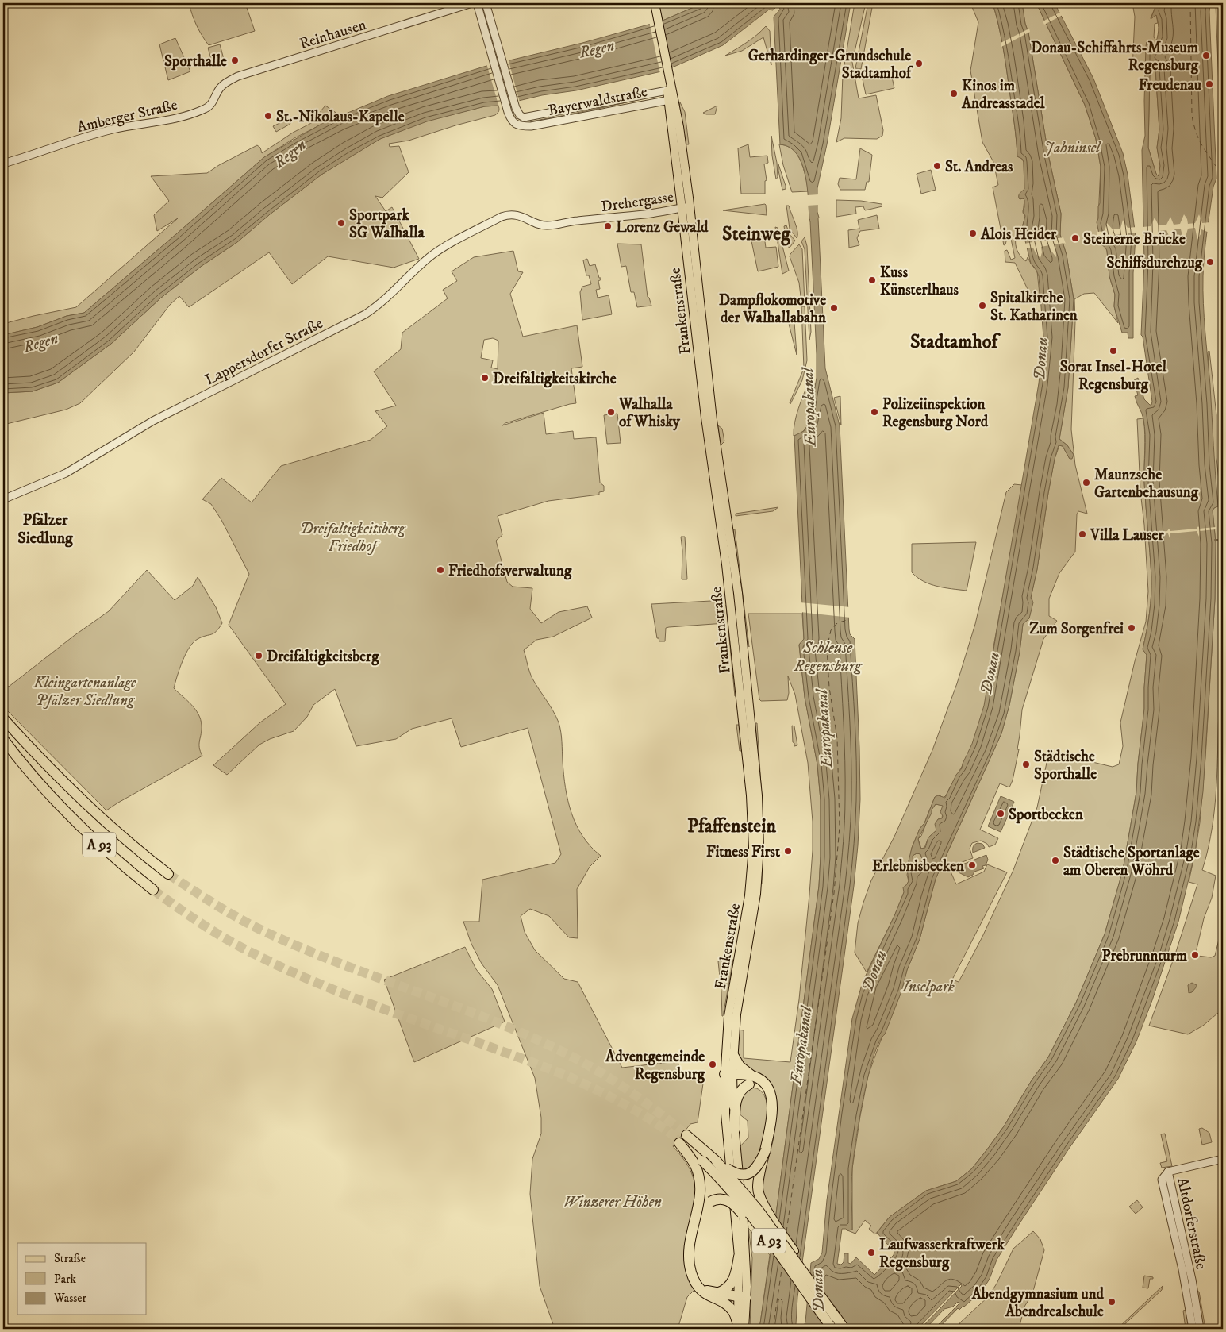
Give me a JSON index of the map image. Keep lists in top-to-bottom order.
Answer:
{
  "streets": {
    "highway": ["A 93"],
    "main road": ["Frankenstraße"],
    "street": [
      "Reinhausen",
      "Bayerwaldstraße",
      "Amberger Straße",
      "Drehergasse",
      "Lappersdorfer Straße",
      "Altdorferstraße"
    ]
  },
  "crossings": [
    ["Reinhausen", "Amberger Straße"],
    ["Bayerwaldstraße", "Frankenstraße"],
    ["Drehergasse", "Frankenstraße"],
    ["Drehergasse", "Lappersdorfer Straße"]
  ],
  "districts": [
    "Steinweg",
    "Stadtamhof",
    "Pfälzer Siedlung",
    "Pfaffenstein"
  ],
  "water": [
    "Regen",
    "Donau",
    "Europakanal",
    "Schleuse Regensburg"
  ],
  "parks": [
    "Jahninsel",
    "Dreifaltigkeitsberg Friedhof",
    "Kleingartenanlage Pfälzer Siedlung",
    "Inselpark",
    "Winzerer Höhen"
  ],
  "places": [
    "Donau-Schiffahrts-Museum Regensburg",
    "Sporthalle",
    "Gerhardinger-Grundschule Stadtamhof",
    "Freudenau",
    "Kinos im Andreasstadel",
    "St.-Nikolaus-Kapelle",
    "St. Andreas",
    "Sportpark SG Walhalla",
    "Lorenz Gewald",
    "Alois Heider",
    "Steinerne Brücke",
    "Schiffsdurchzug",
    "Kuss Künsterlhaus",
    "Spitalkirche St. Katharinen",
    "Dampflokomotive der Walhallabahn",
    "Sorat Insel-Hotel Regensburg",
    "Dreifaltigkeitskirche",
    "Walhalla of Whisky",
    "Polizeiinspektion Regensburg Nord",
    "Maunzsche Gartenbehausung",
    "Villa Lauser",
    "Friedhofsverwaltung",
    "Zum Sorgenfrei",
    "Dreifaltigkeitsberg",
    "Städtische Sporthalle",
    "Sportbecken",
    "Fitness First",
    "Städtische Sportanlage am Oberen Wöhrd",
    "Erlebnisbecken",
    "Prebrunnturm",
    "Adventgemeinde Regensburg",
    "Laufwasserkraftwerk Regensburg",
    "Abendgymnasium und Abendrealschule"
  ],
  "legend": ["Straße", "Park", "Wasser"]
}
